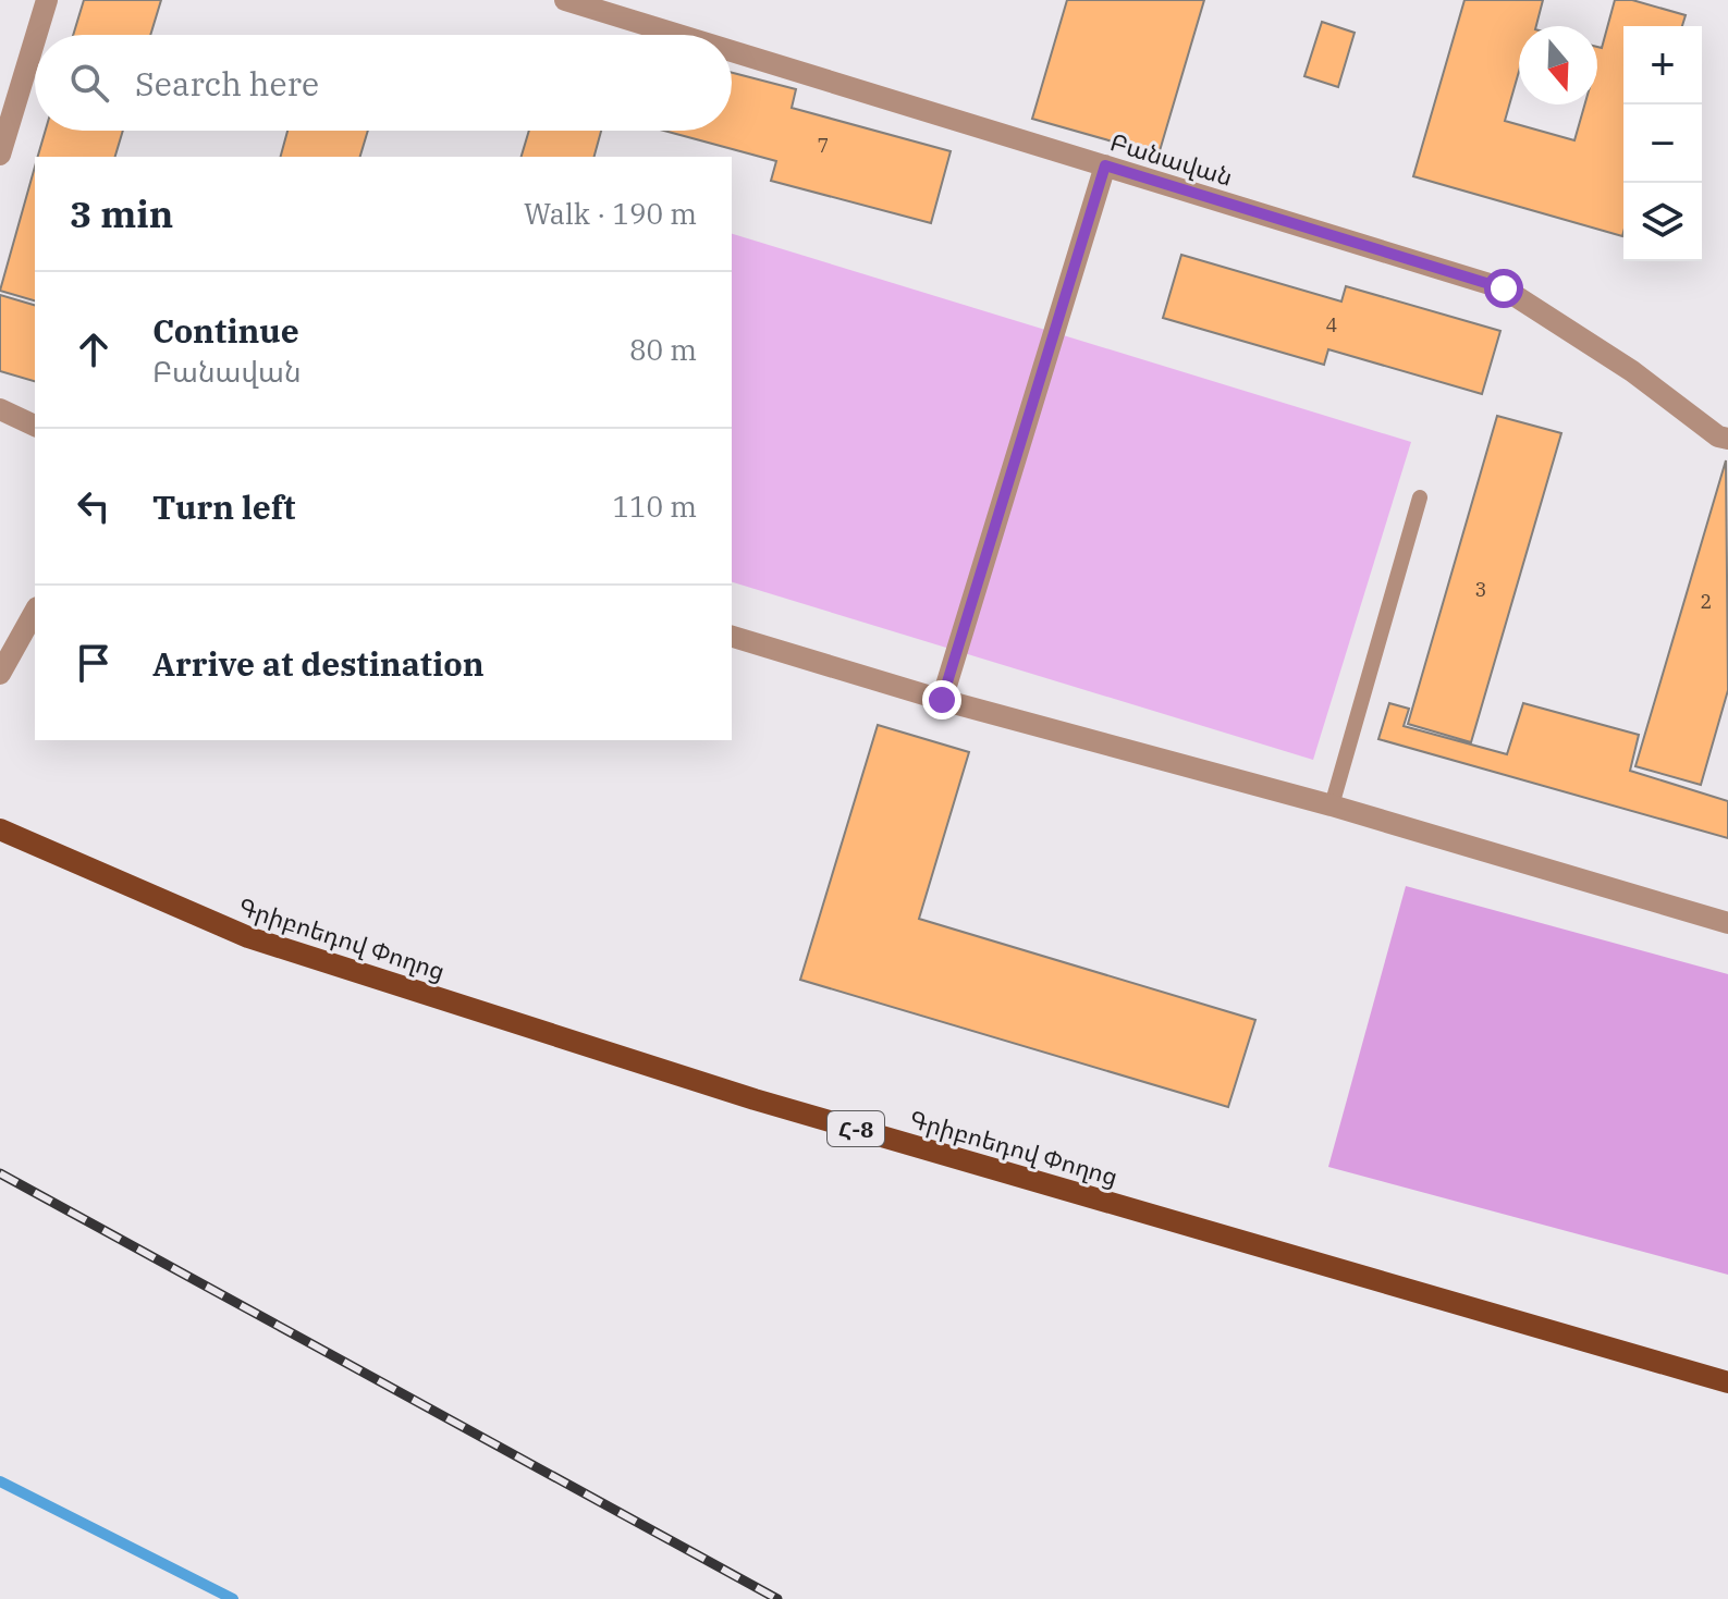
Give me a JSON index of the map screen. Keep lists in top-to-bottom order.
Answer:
{
  "streets": {
    "main road": ["Գրիբոեդով Փողոց", "Հ-8"],
    "street": ["Բանավան"]
  },
  "house_numbers": [
    "7",
    "4",
    "3",
    "2"
  ],
  "north": "bottom",
  "page": {
    "map_buttons": ["+", "−"],
    "search": "Search here",
    "heading": ["3 min", "Walk · 190 m"],
    "list": [
      ["Continue", "Բանավան", "80 m"],
      ["Turn left", "110 m"],
      "Arrive at destination"
    ]
  }
}
